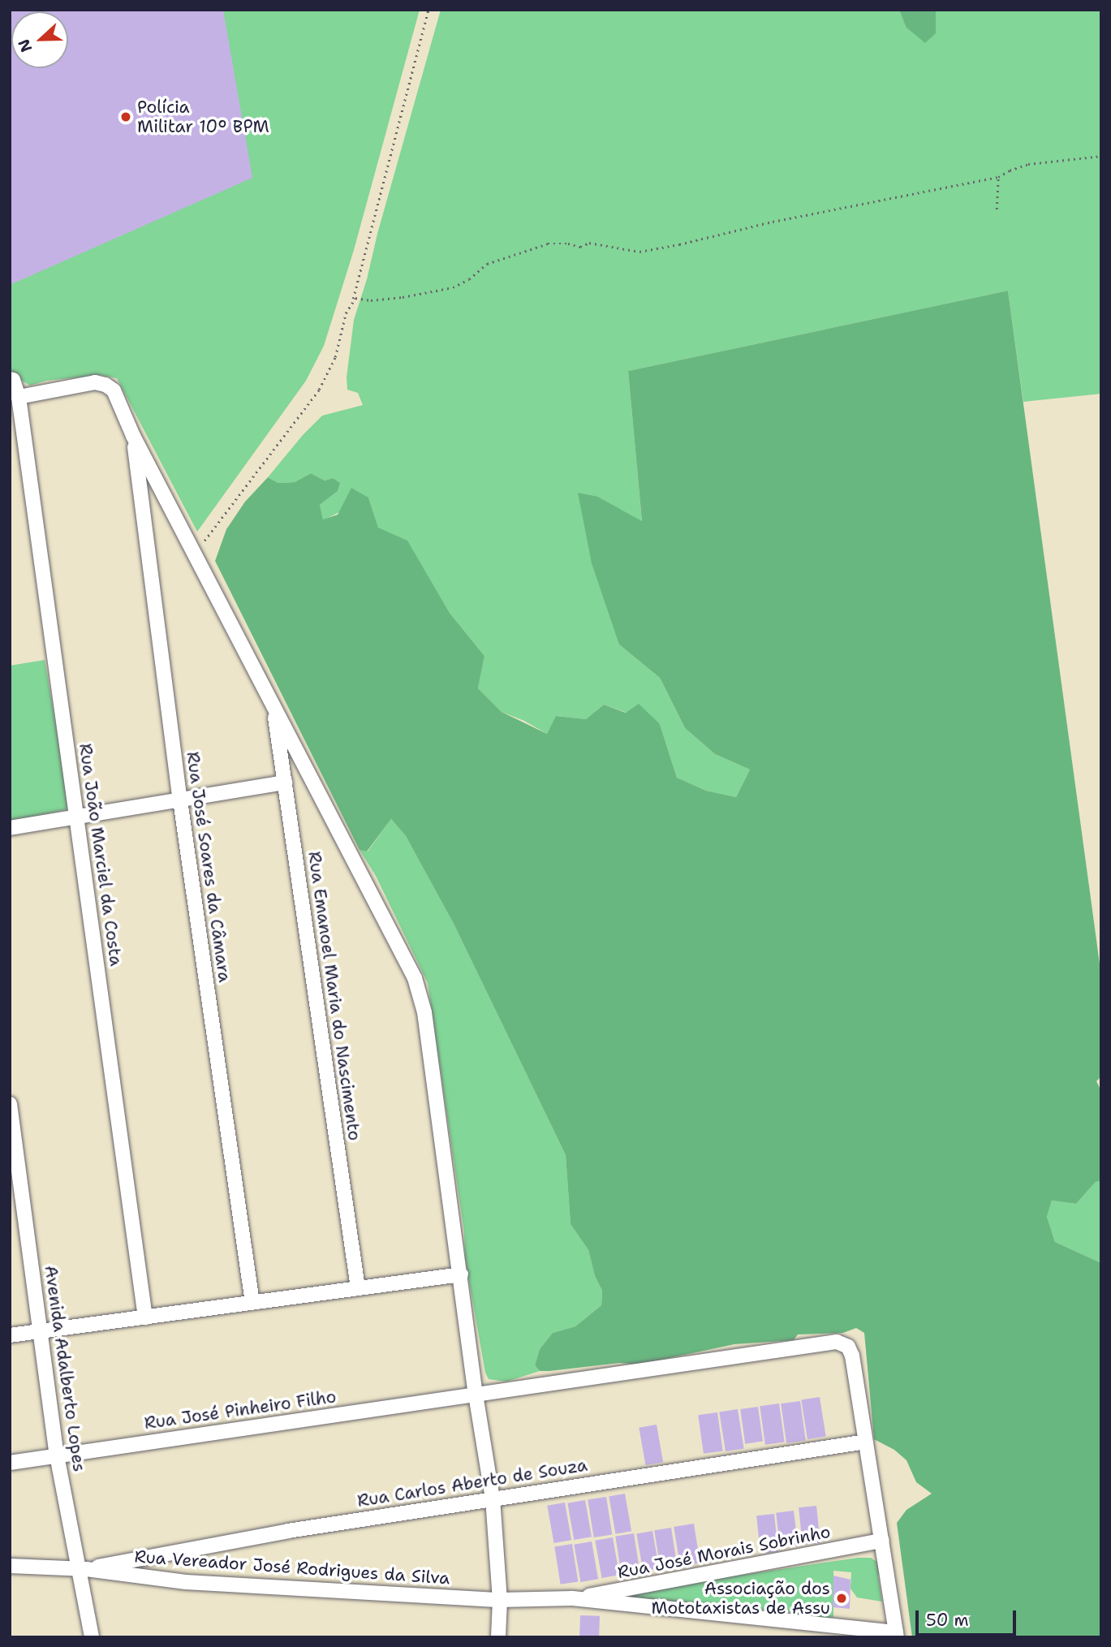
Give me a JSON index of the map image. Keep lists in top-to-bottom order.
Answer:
{
  "streets": {
    "street": [
      "Rua João Marciel da Costa",
      "Rua José Soares da Câmara",
      "Rua Emanoel Maria do Nascimento",
      "Avenida Adalberto Lopes",
      "Rua José Pinheiro Filho",
      "Rua Carlos Aberto de Souza",
      "Rua José Morais Sobrinho",
      "Rua Vereador José Rodrigues da Silva"
    ]
  },
  "crossings": [
    ["Avenida Adalberto Lopes", "Rua José Pinheiro Filho"],
    ["Avenida Adalberto Lopes", "Rua Carlos Aberto de Souza"],
    ["Avenida Adalberto Lopes", "Rua Vereador José Rodrigues da Silva"],
    ["Rua José Pinheiro Filho", "Rua Carlos Aberto de Souza"],
    ["Rua José Pinheiro Filho", "Rua José Morais Sobrinho"],
    ["Rua Carlos Aberto de Souza", "Rua Vereador José Rodrigues da Silva"],
    ["Rua José Morais Sobrinho", "Rua Vereador José Rodrigues da Silva"]
  ],
  "places": ["Polícia Militar 10º BPM", "Associação dos Mototaxistas de Assu"],
  "scale_bar": "50 m",
  "north": "left"
}
